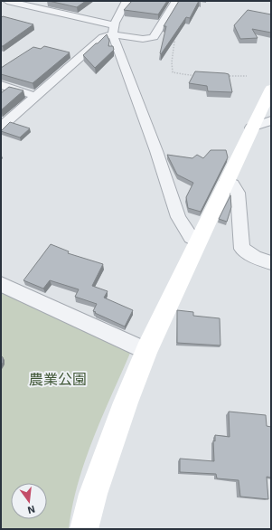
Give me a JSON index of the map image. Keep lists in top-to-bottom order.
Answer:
{
  "parks": ["農業公園"],
  "north": "bottom"
}
